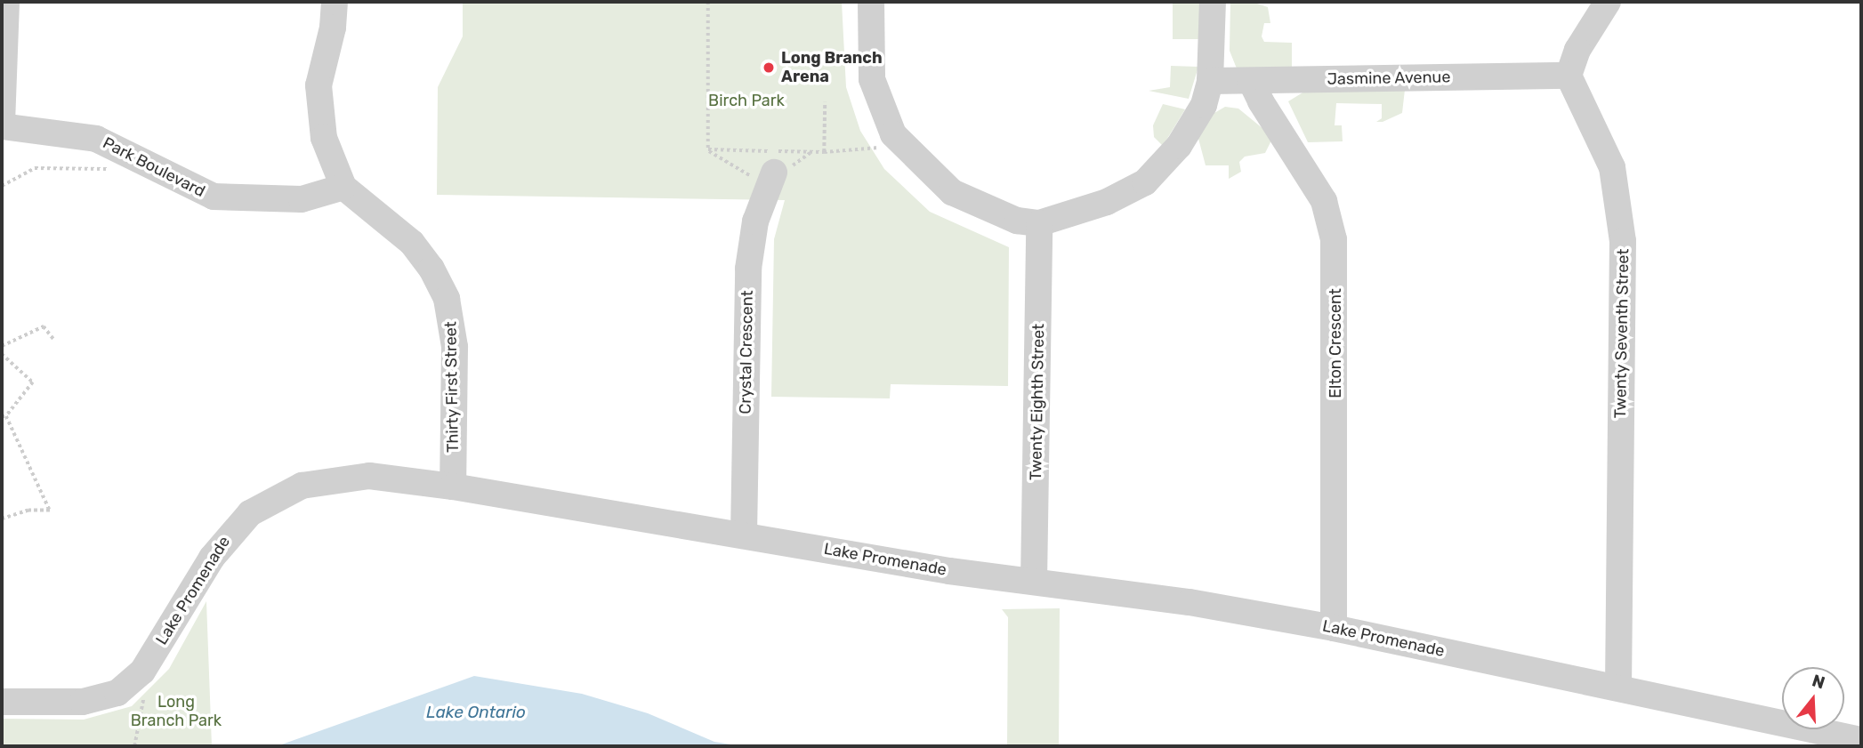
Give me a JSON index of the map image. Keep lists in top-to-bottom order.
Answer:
{
  "streets": {
    "street": [
      "Jasmine Avenue",
      "Park Boulevard",
      "Twenty Seventh Street",
      "Elton Crescent",
      "Crystal Crescent",
      "Thirty First Street",
      "Twenty Eighth Street",
      "Lake Promenade"
    ]
  },
  "crossings": [
    ["Jasmine Avenue", "Twenty Seventh Street"],
    ["Jasmine Avenue", "Elton Crescent"],
    ["Park Boulevard", "Thirty First Street"],
    ["Twenty Seventh Street", "Lake Promenade"],
    ["Elton Crescent", "Lake Promenade"],
    ["Crystal Crescent", "Lake Promenade"],
    ["Thirty First Street", "Lake Promenade"],
    ["Twenty Eighth Street", "Lake Promenade"]
  ],
  "water": ["Lake Ontario"],
  "parks": ["Birch Park", "Long Branch Park"],
  "places": ["Long Branch Arena"],
  "north": "top"
}
